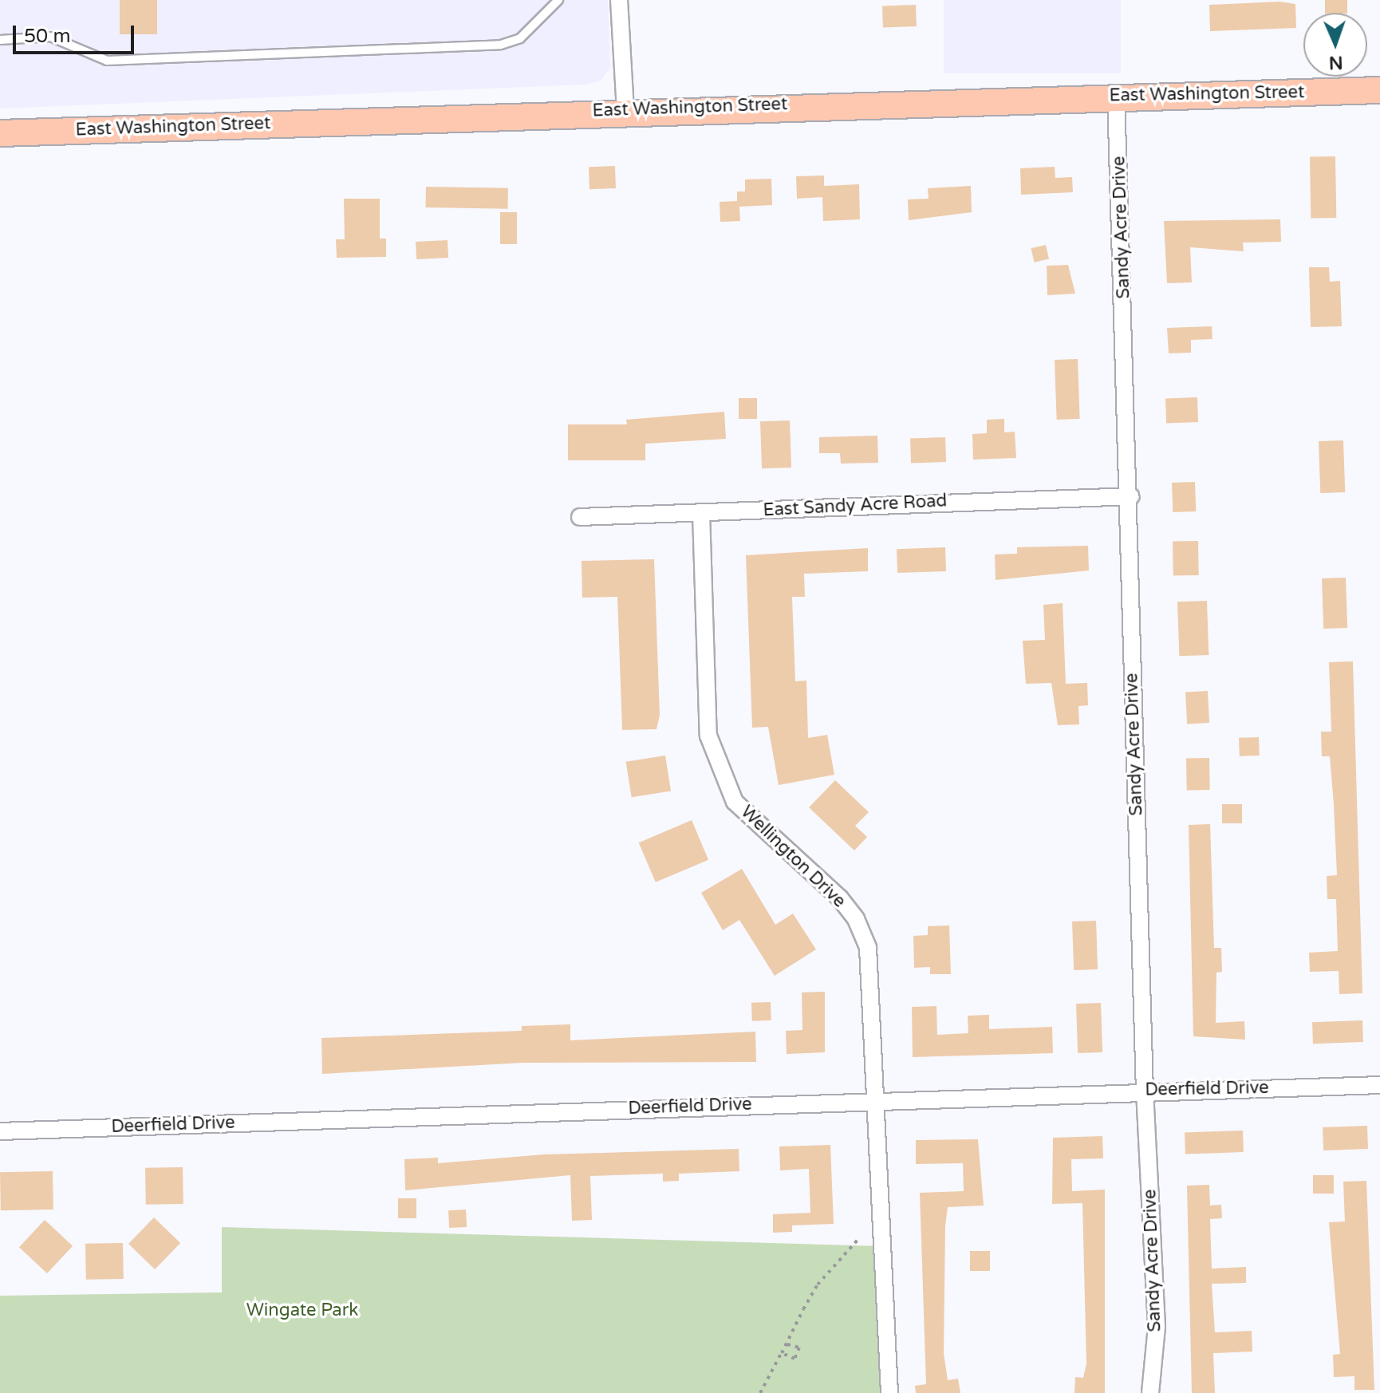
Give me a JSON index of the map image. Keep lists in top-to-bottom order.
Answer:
{
  "streets": {
    "main road": ["East Washington Street"],
    "street": [
      "Sandy Acre Drive",
      "East Sandy Acre Road",
      "Wellington Drive",
      "Deerfield Drive"
    ]
  },
  "crossings": [
    ["East Washington Street", "Sandy Acre Drive"],
    ["Sandy Acre Drive", "East Sandy Acre Road"],
    ["Sandy Acre Drive", "Deerfield Drive"],
    ["East Sandy Acre Road", "Wellington Drive"],
    ["Wellington Drive", "Deerfield Drive"]
  ],
  "parks": ["Wingate Park"],
  "scale_bar": "50 m",
  "north": "bottom"
}
